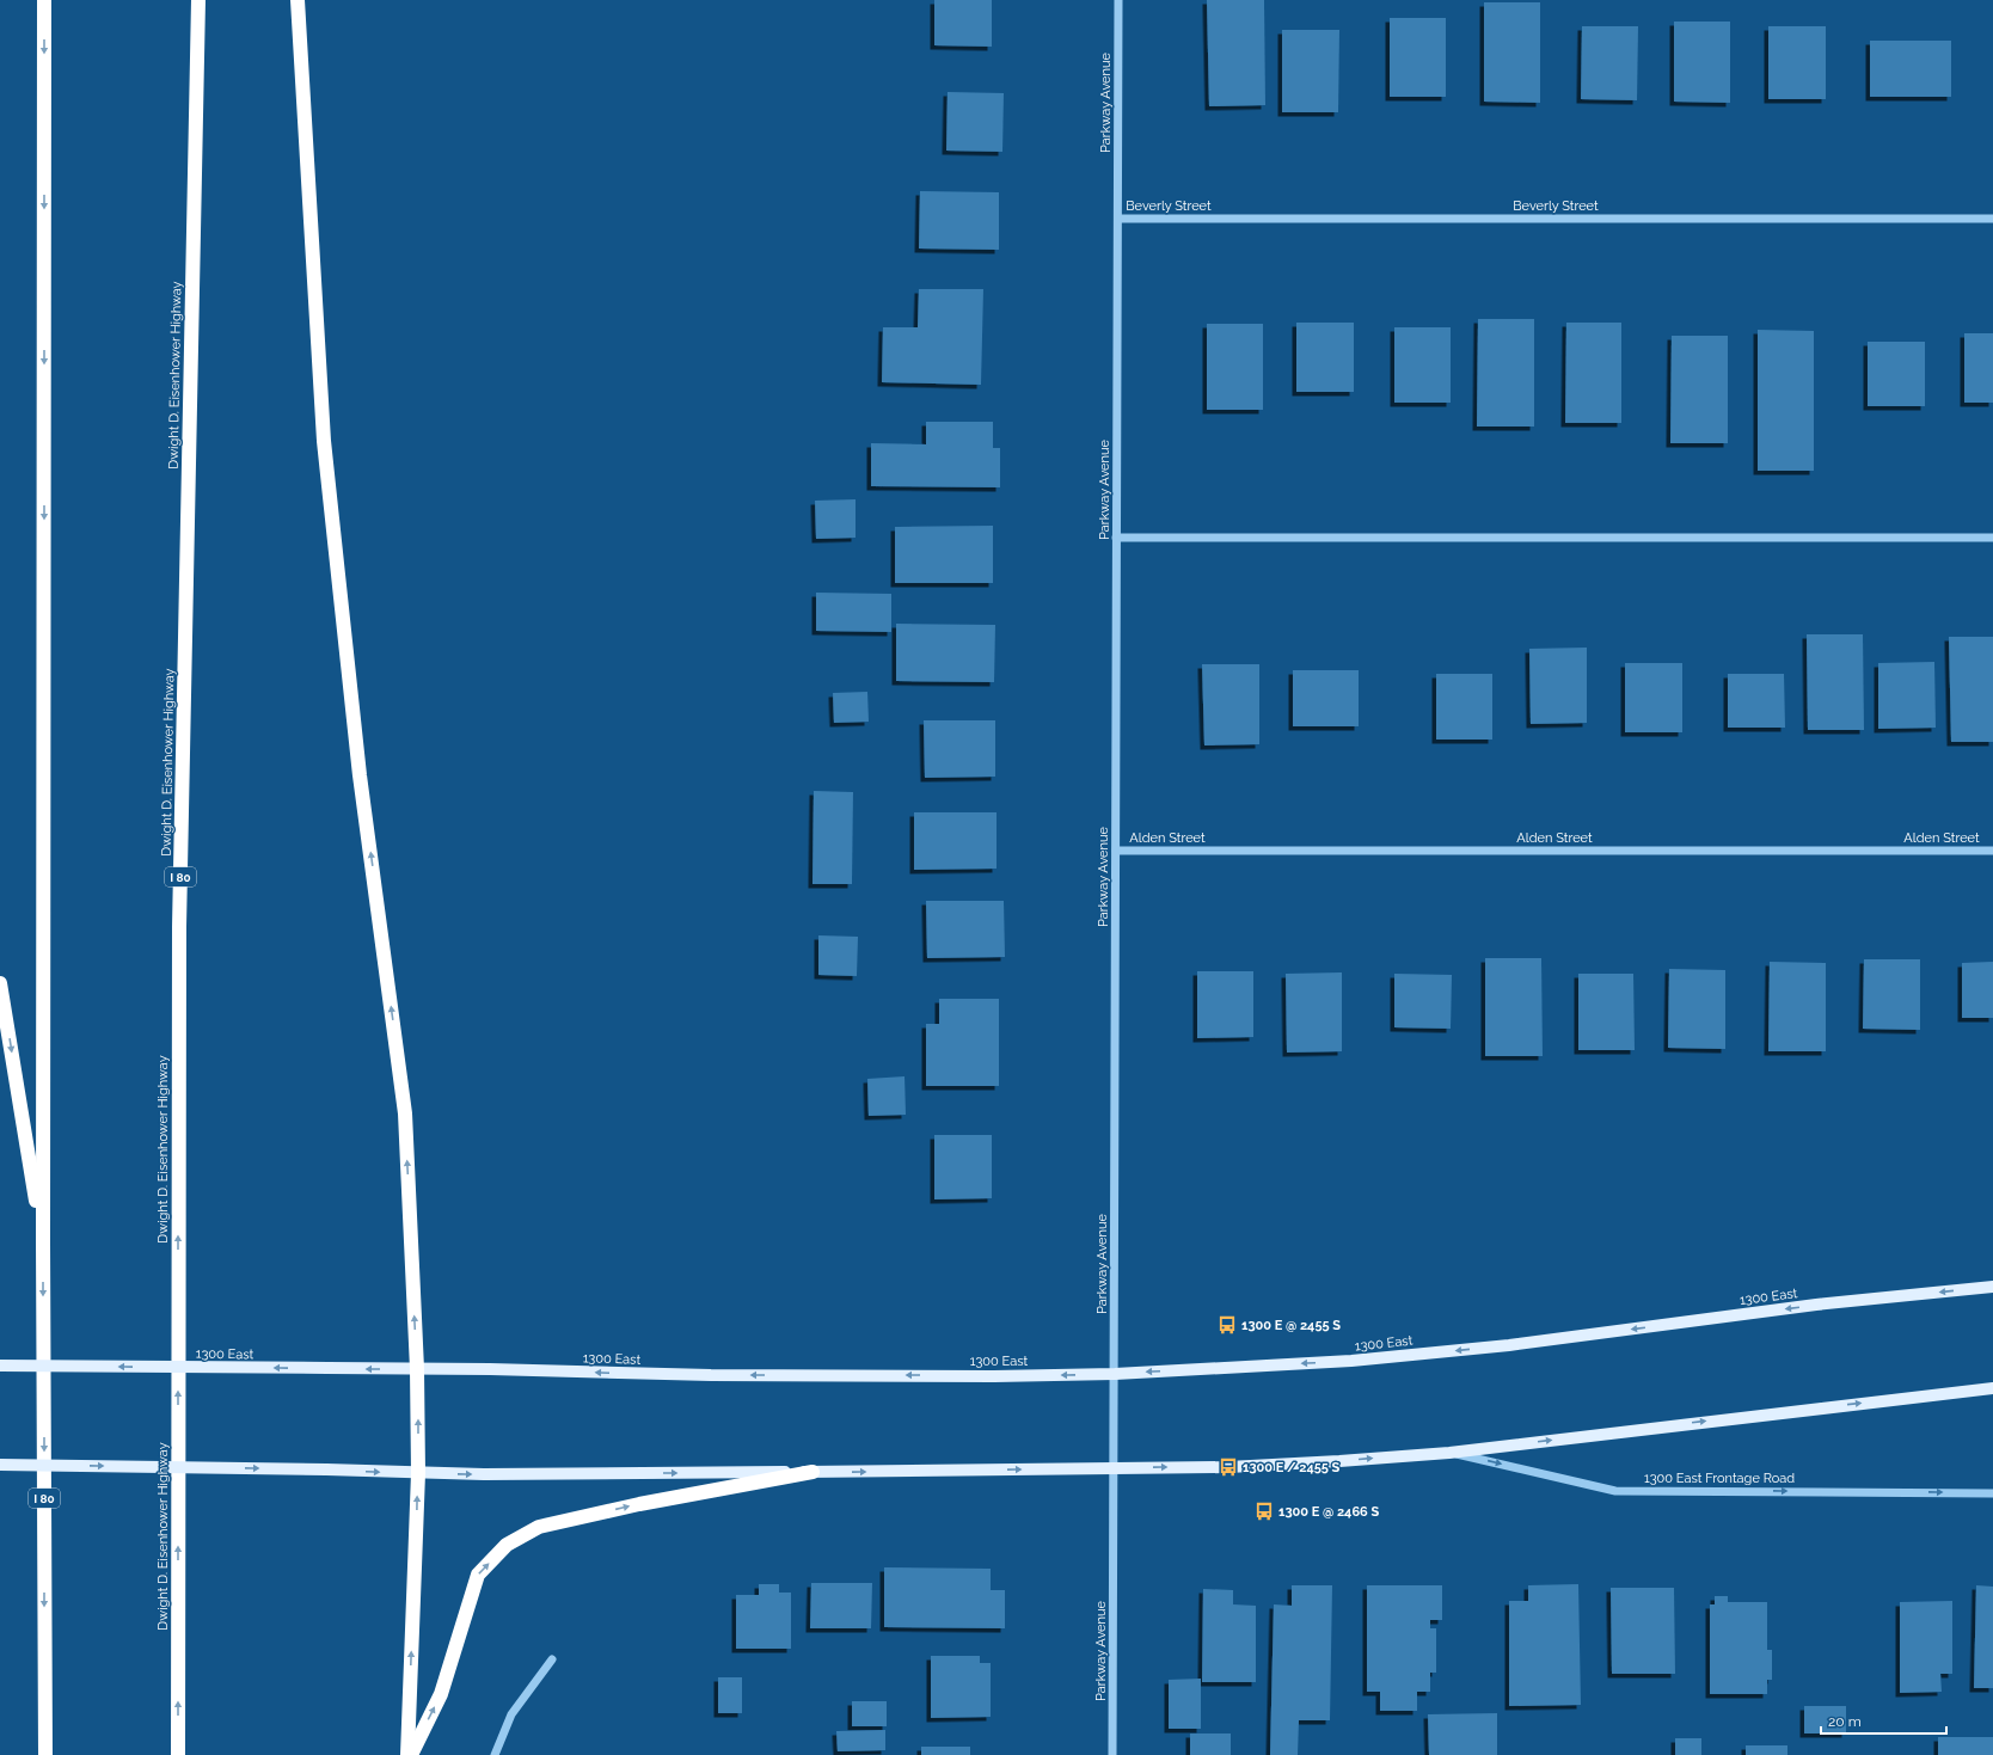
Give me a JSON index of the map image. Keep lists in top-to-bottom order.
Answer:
{
  "streets": {
    "highway": ["Dwight D. Eisenhower Highway", "I 80"],
    "main road": ["1300 East"],
    "street": [
      "Parkway Avenue",
      "Beverly Street",
      "Alden Street",
      "1300 East Frontage Road"
    ]
  },
  "crossings": [
    ["Parkway Avenue", "Beverly Street"],
    ["Parkway Avenue", "Alden Street"],
    ["Parkway Avenue", "1300 East"]
  ],
  "one_way": ["Dwight D. Eisenhower Highway", "1300 East Frontage Road"],
  "places": {
    "bus stop": ["1300 E @ 2455 S", "1300 E / 2455 S", "1300 E @ 2466 S"]
  },
  "scale_bar": "20 m"
}
